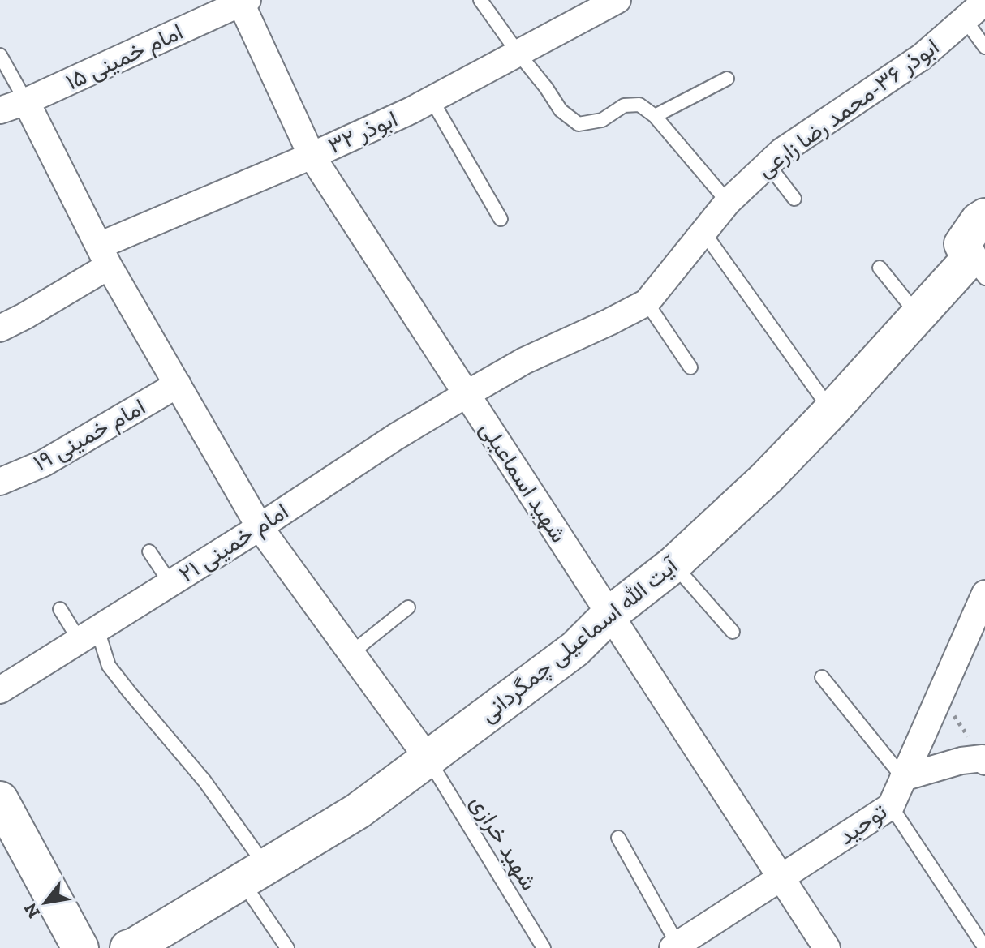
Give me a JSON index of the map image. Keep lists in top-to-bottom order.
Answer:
{
  "streets": {
    "main road": ["آیت الله اسماعیلی چمگردانی"],
    "street": [
      "امام خمینی ۱۵",
      "ابوذر ۳۶-محمد رضا زارعی",
      "ابوذر ۳۲",
      "امام خمینی ۱۹",
      "شهید اسماعیلی",
      "امام خمینی ۲۱",
      "توحید"
    ],
    "lane": ["شهید خرازی"]
  },
  "crossings": [
    ["امام خمینی ۱۵", "شهید اسماعیلی"],
    ["ابوذر ۳۶-محمد رضا زارعی", "شهید اسماعیلی"],
    ["ابوذر ۳۶-محمد رضا زارعی", "امام خمینی ۲۱"],
    ["ابوذر ۳۲", "شهید اسماعیلی"],
    ["شهید اسماعیلی", "امام خمینی ۲۱"],
    ["شهید اسماعیلی", "آیت الله اسماعیلی چمگردانی"],
    ["شهید اسماعیلی", "توحید"],
    ["آیت الله اسماعیلی چمگردانی", "شهید خرازی"]
  ],
  "north": "bottom left"
}
